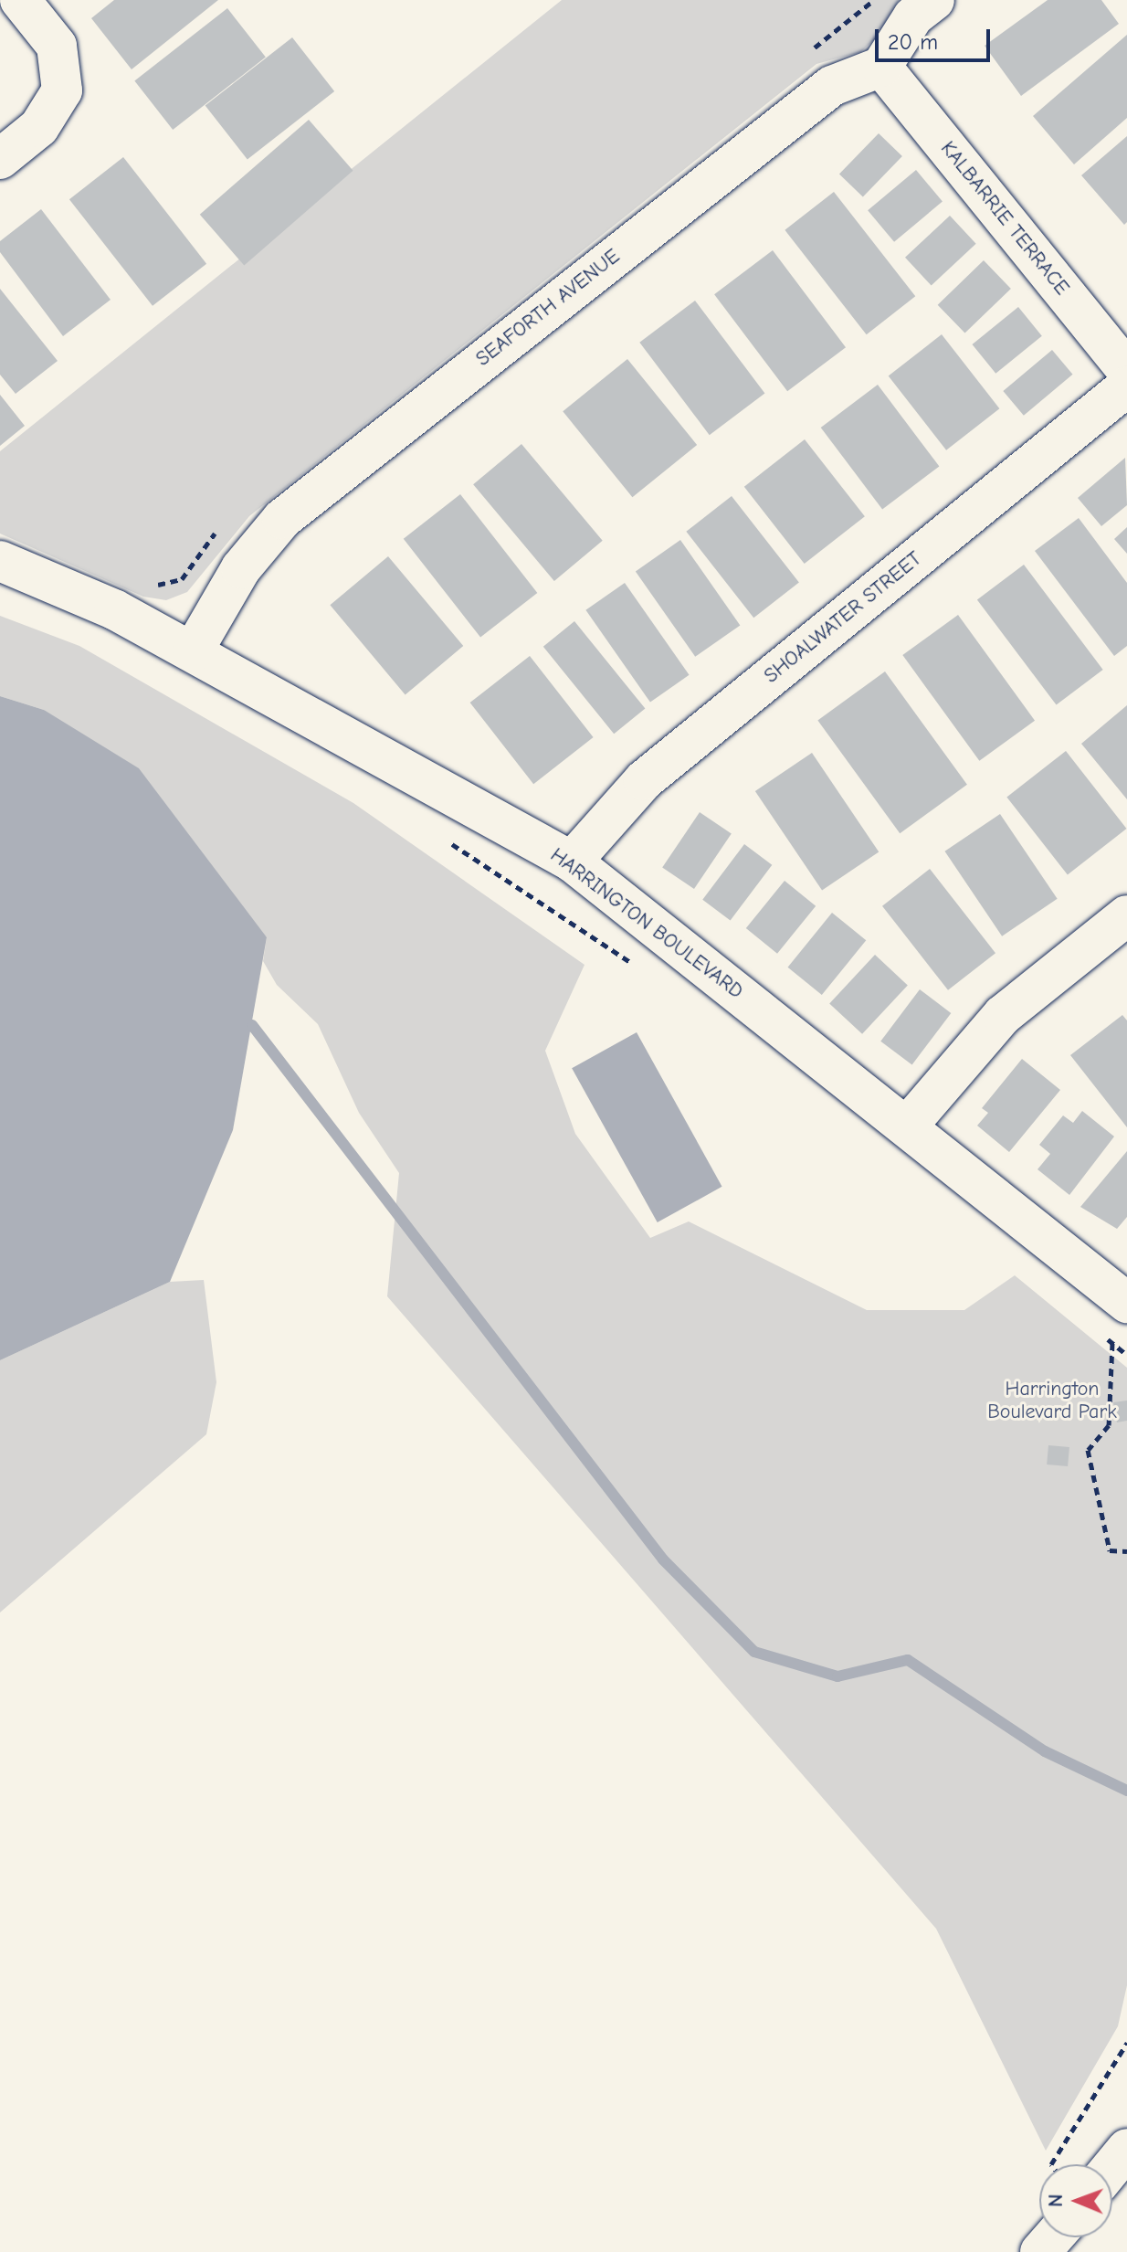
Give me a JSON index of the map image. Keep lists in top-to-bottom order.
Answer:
{
  "streets": {
    "main road": [
      "KALBARRIE TERRACE",
      "SEAFORTH AVENUE",
      "SHOALWATER STREET",
      "HARRINGTON BOULEVARD"
    ]
  },
  "crossings": [
    ["KALBARRIE TERRACE", "SEAFORTH AVENUE"],
    ["SEAFORTH AVENUE", "HARRINGTON BOULEVARD"],
    ["SHOALWATER STREET", "HARRINGTON BOULEVARD"]
  ],
  "parks": ["Harrington Boulevard Park"],
  "scale_bar": "20 m",
  "north": "left"
}
